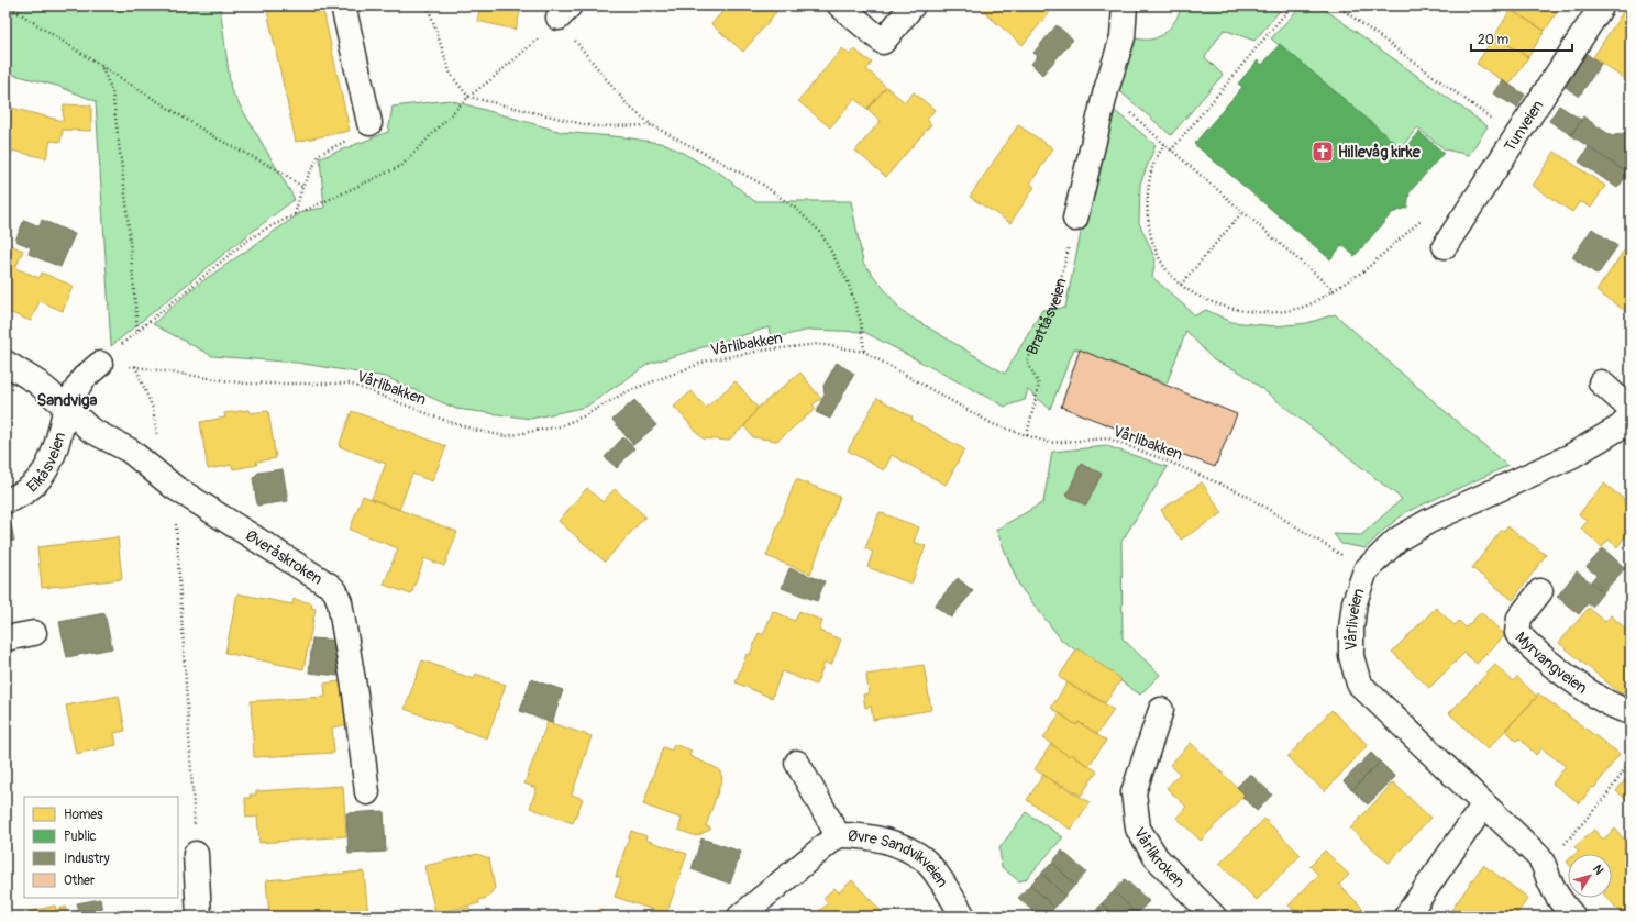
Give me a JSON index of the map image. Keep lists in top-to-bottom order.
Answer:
{
  "streets": {
    "street": [
      "Tunveien",
      "Eikåsveien",
      "Øveråskroken",
      "Vårliveien",
      "Myrvangveien",
      "Vårlikroken",
      "Øvre Sandvikveien"
    ],
    "path": ["Brattåsveien", "Vårlibakken"]
  },
  "crossings": [
    ["Brattåsveien", "Vårlibakken"],
    ["Vårlibakken", "Eikåsveien"],
    ["Vårlibakken", "Vårliveien"],
    ["Eikåsveien", "Øveråskroken"]
  ],
  "districts": ["Sandviga"],
  "places": {
    "church": ["Hillevåg kirke"]
  },
  "legend": [
    "Homes",
    "Public",
    "Industry",
    "Other"
  ],
  "scale_bar": "20 m",
  "north": "top right"
}
